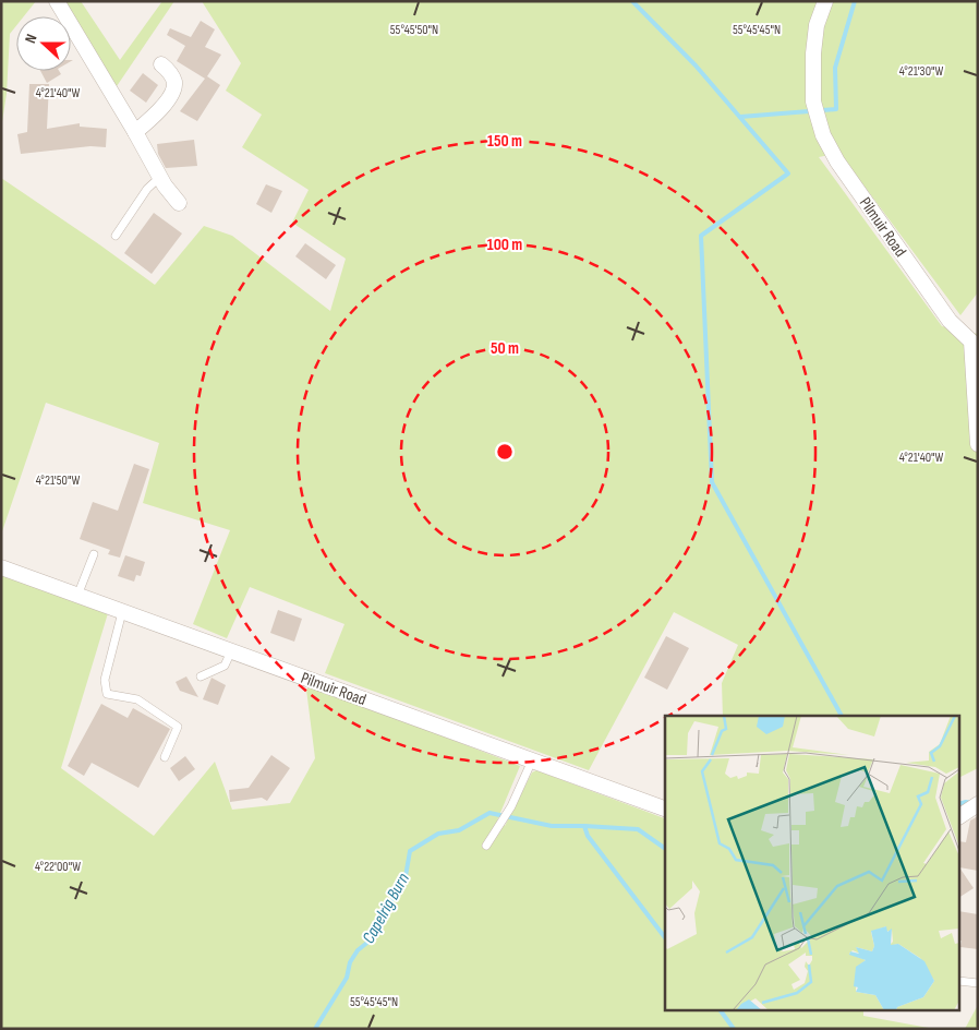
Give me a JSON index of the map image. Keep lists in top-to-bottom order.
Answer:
{
  "streets": {
    "street": ["Pilmuir Road"]
  },
  "water": ["Capelrig Burn"],
  "north": "left",
  "coordinates": [
    "55°45'50\"N",
    "55°45'45\"N",
    "4°21'30\"W",
    "4°21'40\"W",
    "4°21'50\"W",
    "4°22'00\"W"
  ],
  "rings": ["150 m", "100 m", "50 m"]
}
